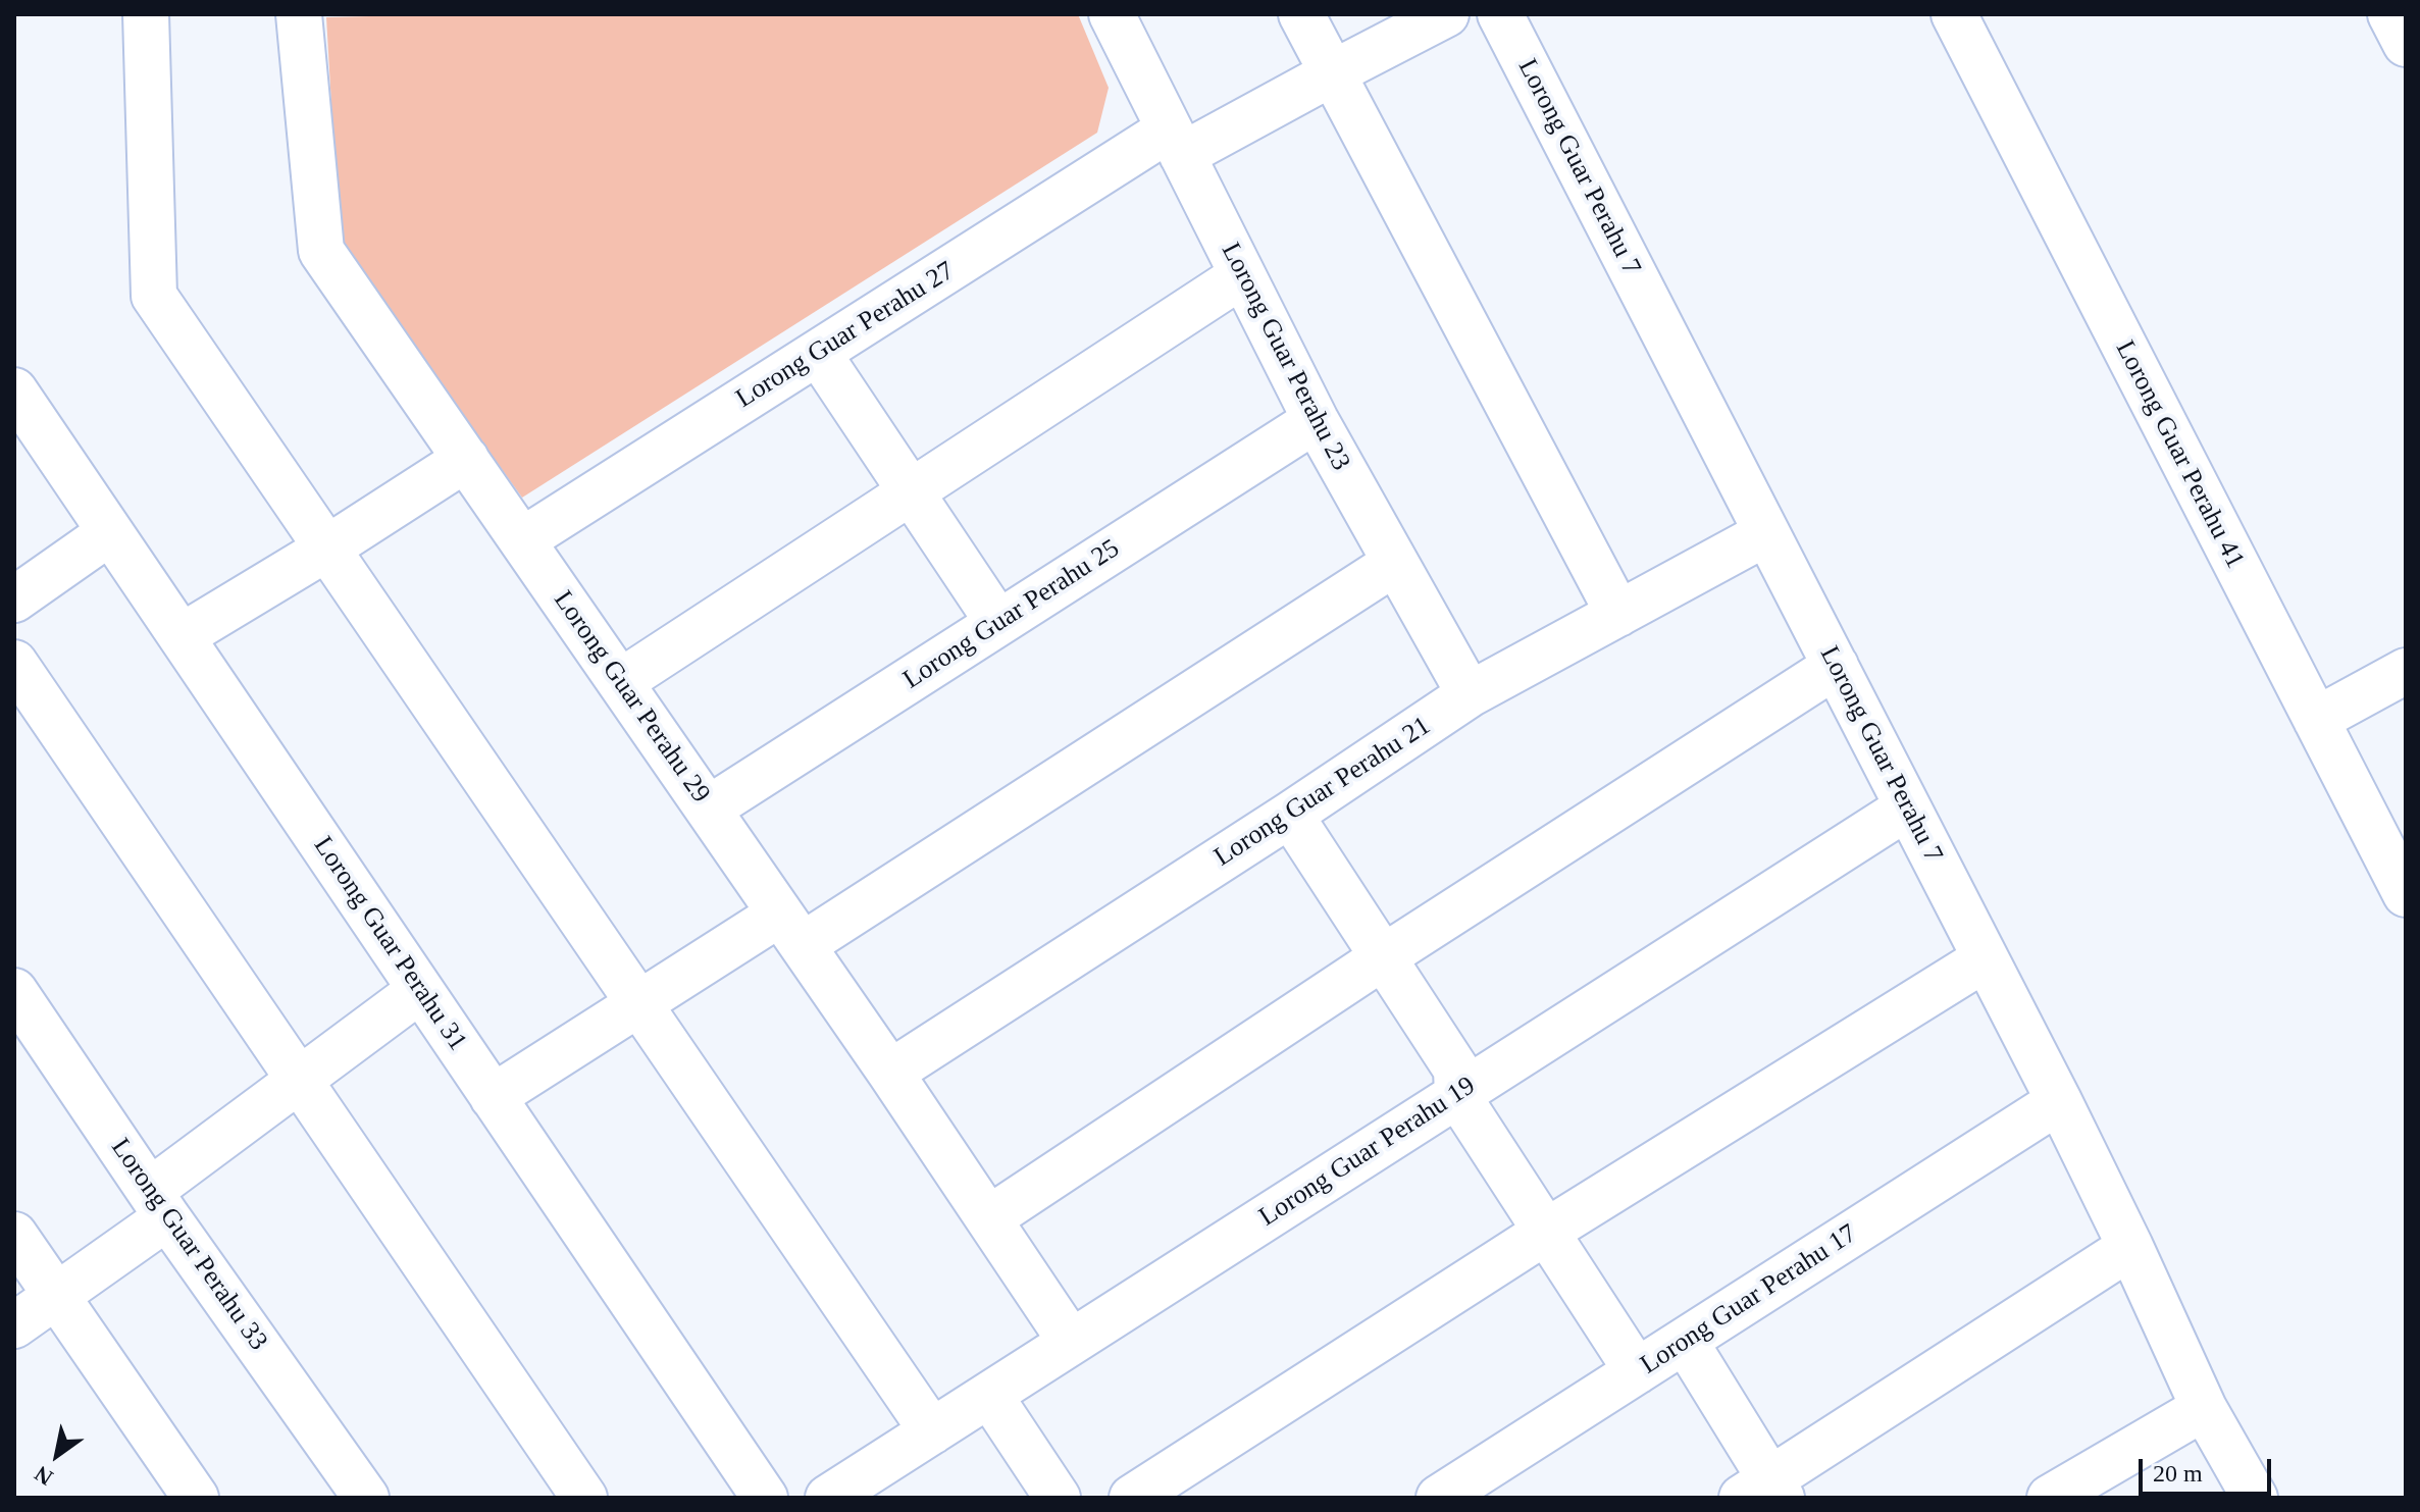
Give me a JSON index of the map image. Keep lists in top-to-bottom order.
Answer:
{
  "streets": {
    "street": [
      "Lorong Guar Perahu 7",
      "Lorong Guar Perahu 27",
      "Lorong Guar Perahu 23",
      "Lorong Guar Perahu 41",
      "Lorong Guar Perahu 25",
      "Lorong Guar Perahu 29",
      "Lorong Guar Perahu 21",
      "Lorong Guar Perahu 31",
      "Lorong Guar Perahu 19",
      "Lorong Guar Perahu 33",
      "Lorong Guar Perahu 17"
    ]
  },
  "crossings": [
    ["Lorong Guar Perahu 7", "Lorong Guar Perahu 21"],
    ["Lorong Guar Perahu 7", "Lorong Guar Perahu 19"],
    ["Lorong Guar Perahu 7", "Lorong Guar Perahu 17"],
    ["Lorong Guar Perahu 27", "Lorong Guar Perahu 23"],
    ["Lorong Guar Perahu 27", "Lorong Guar Perahu 29"],
    ["Lorong Guar Perahu 23", "Lorong Guar Perahu 25"],
    ["Lorong Guar Perahu 23", "Lorong Guar Perahu 21"],
    ["Lorong Guar Perahu 25", "Lorong Guar Perahu 29"],
    ["Lorong Guar Perahu 29", "Lorong Guar Perahu 21"],
    ["Lorong Guar Perahu 29", "Lorong Guar Perahu 19"]
  ],
  "scale_bar": "20 m",
  "north": "bottom left"
}
